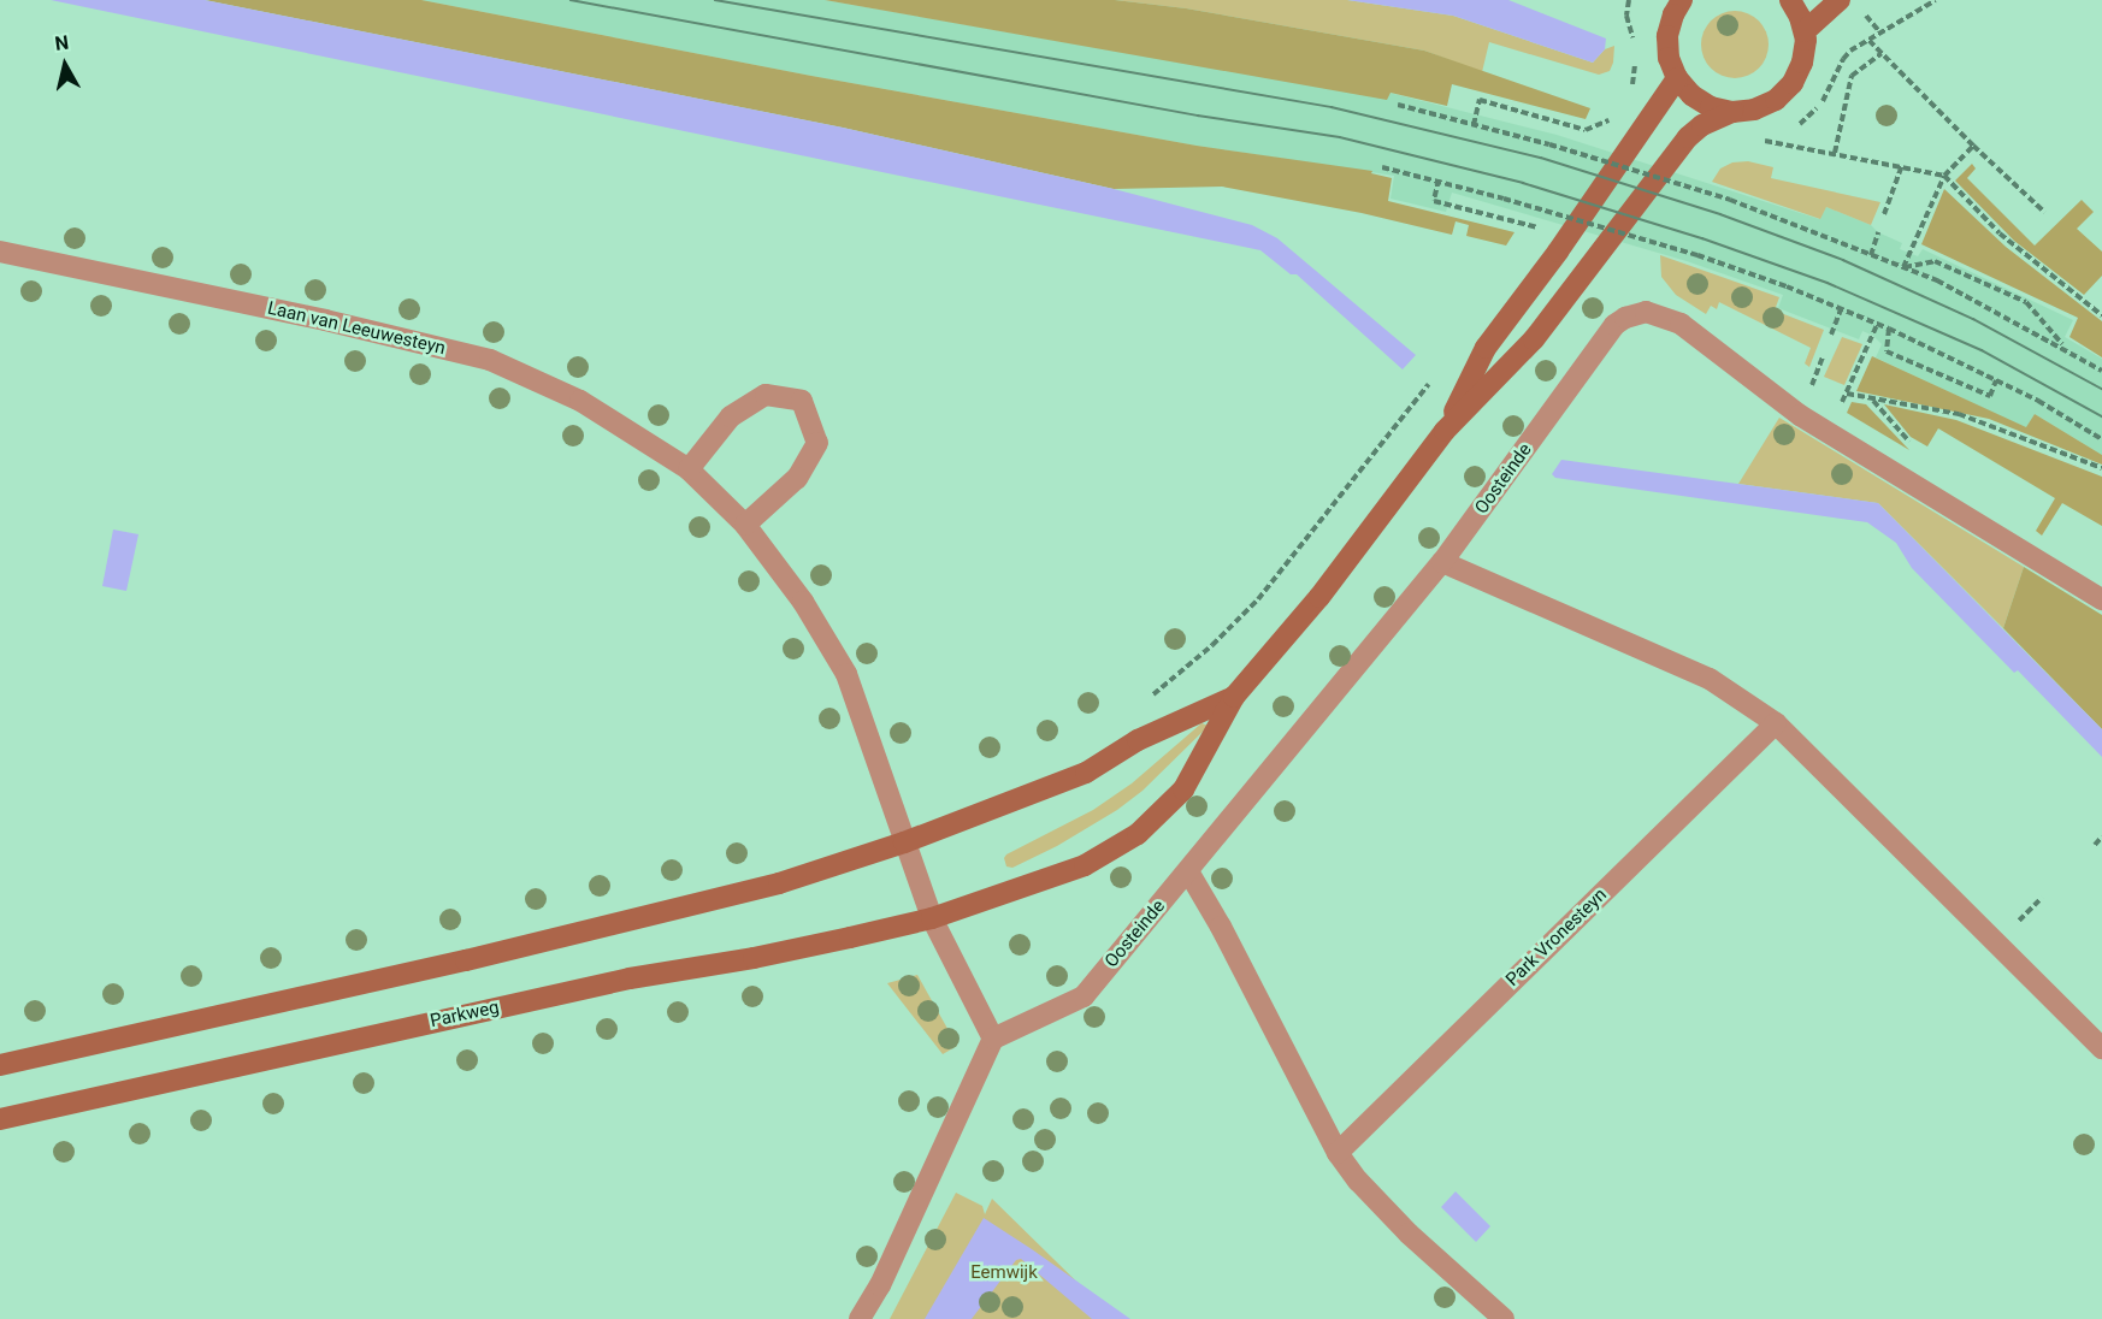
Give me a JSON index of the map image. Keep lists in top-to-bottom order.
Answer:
{
  "streets": {
    "street": [
      "Laan van Leeuwesteyn",
      "Oosteinde",
      "Park Vronesteyn",
      "Parkweg"
    ]
  },
  "parks": ["Eemwijk"],
  "north": "top"
}
